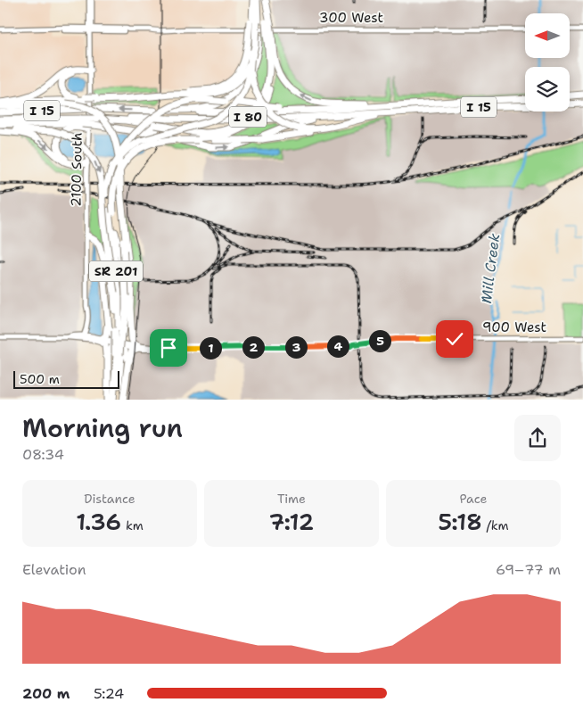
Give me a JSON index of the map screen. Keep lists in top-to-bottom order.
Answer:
{
  "streets": {
    "highway": ["I 15", "I 80", "SR 201"],
    "main road": ["300 West", "2100 South", "900 West"]
  },
  "crossings": [
    ["300 West", "2100 South"],
    ["I 15", "I 80"],
    ["I 80", "SR 201"],
    ["2100 South", "900 West"]
  ],
  "water": ["Mill Creek"],
  "scale_bar": "500 m",
  "north": "left",
  "page": {
    "pins": [
      "5",
      "4",
      "2",
      "3",
      "1"
    ],
    "scale": "500 m",
    "heading": ["Morning run", "08:34"],
    "stats": [
      ["Distance", "1.36 km"],
      ["Time", "7:12"],
      ["Pace", "5:18 /km"]
    ],
    "chart": ["Elevation", "69–77 m"],
    "list": [
      {
        "name": "200 m",
        "note": "5:24"
      }
    ]
  }
}
